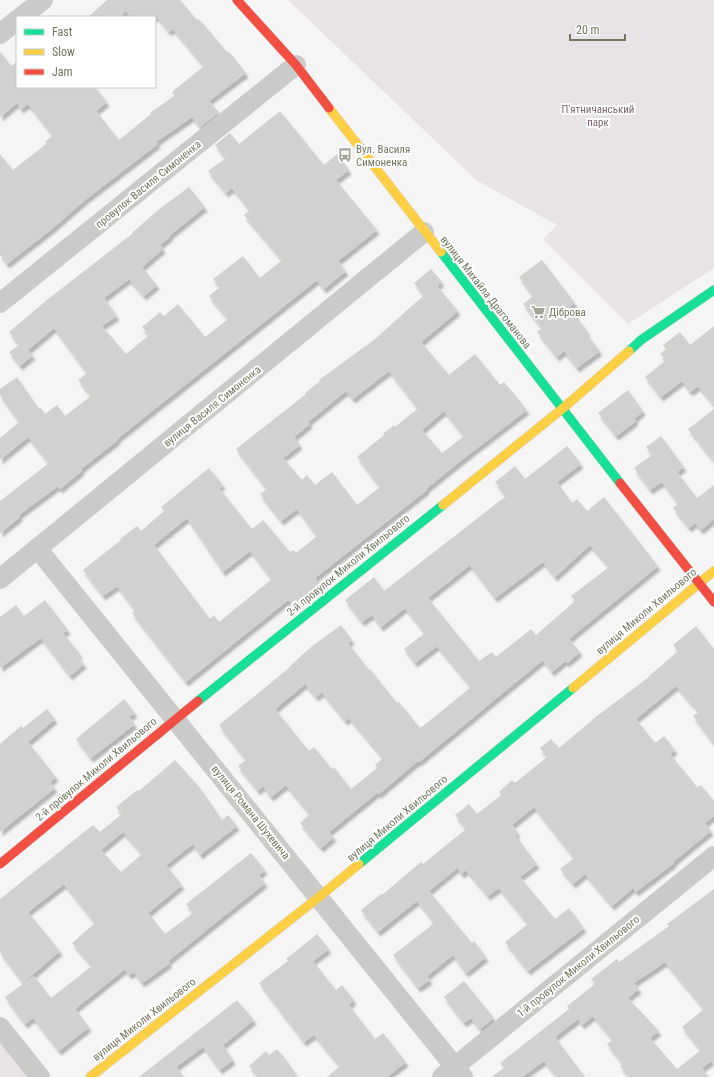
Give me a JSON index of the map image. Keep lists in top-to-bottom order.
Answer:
{
  "streets": {
    "street": [
      "провулок Василя Симоненка",
      "вулиця Михайла Драгоманова",
      "вулиця Василя Симоненка",
      "2-й провулок Миколи Хвильового",
      "вулиця Миколи Хвильового",
      "вулиця Романа Шухевича",
      "1-й провулок Миколи Хвильового"
    ]
  },
  "crossings": [
    ["провулок Василя Симоненка", "вулиця Михайла Драгоманова"],
    ["вулиця Михайла Драгоманова", "вулиця Василя Симоненка"],
    ["вулиця Михайла Драгоманова", "2-й провулок Миколи Хвильового"],
    ["вулиця Михайла Драгоманова", "вулиця Миколи Хвильового"],
    ["вулиця Василя Симоненка", "вулиця Романа Шухевича"],
    ["2-й провулок Миколи Хвильового", "вулиця Романа Шухевича"],
    ["вулиця Миколи Хвильового", "вулиця Романа Шухевича"],
    ["вулиця Романа Шухевича", "1-й провулок Миколи Хвильового"]
  ],
  "parks": ["П'ятничанський парк"],
  "places": {
    "bus stop": ["Вул. Василя Симоненка"],
    "supermarket": ["Діброва"]
  },
  "legend": ["Fast", "Slow", "Jam"],
  "scale_bar": "20 m"
}
